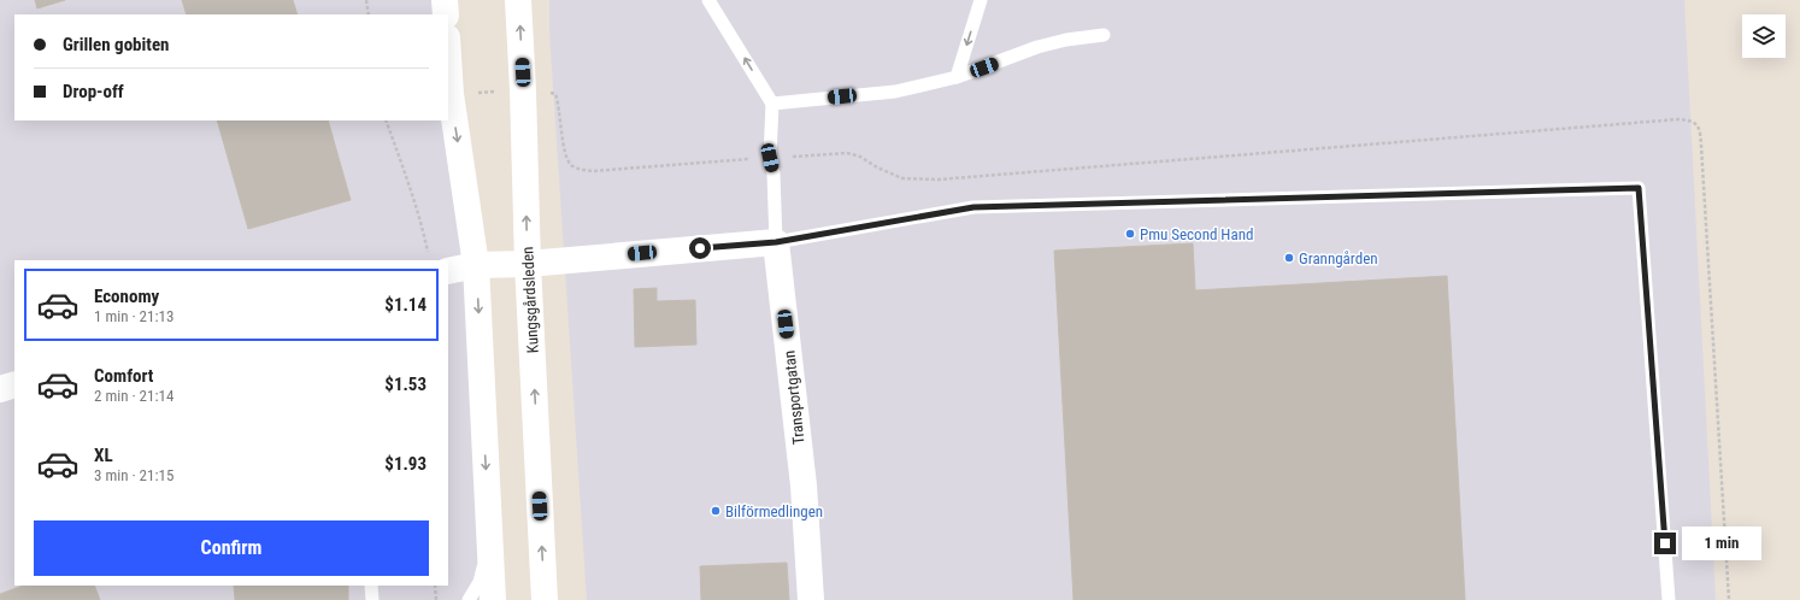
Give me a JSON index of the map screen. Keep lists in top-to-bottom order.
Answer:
{
  "streets": {
    "main road": ["Kungsgårdsleden", "Transportgatan"]
  },
  "places": ["Pmu Second Hand", "Granngården", "Bilförmedlingen"],
  "page": {
    "banner": ["Grillen gobiten", "Drop-off"],
    "list": [
      {
        "name": "Economy",
        "note": "1 min · 21:13",
        "value": "$1.14"
      },
      {
        "name": "Comfort",
        "note": "2 min · 21:14",
        "value": "$1.53"
      },
      {
        "name": "XL",
        "note": "3 min · 21:15",
        "value": "$1.93"
      }
    ],
    "buttons": "Confirm",
    "bubble": "1 min"
  }
}
